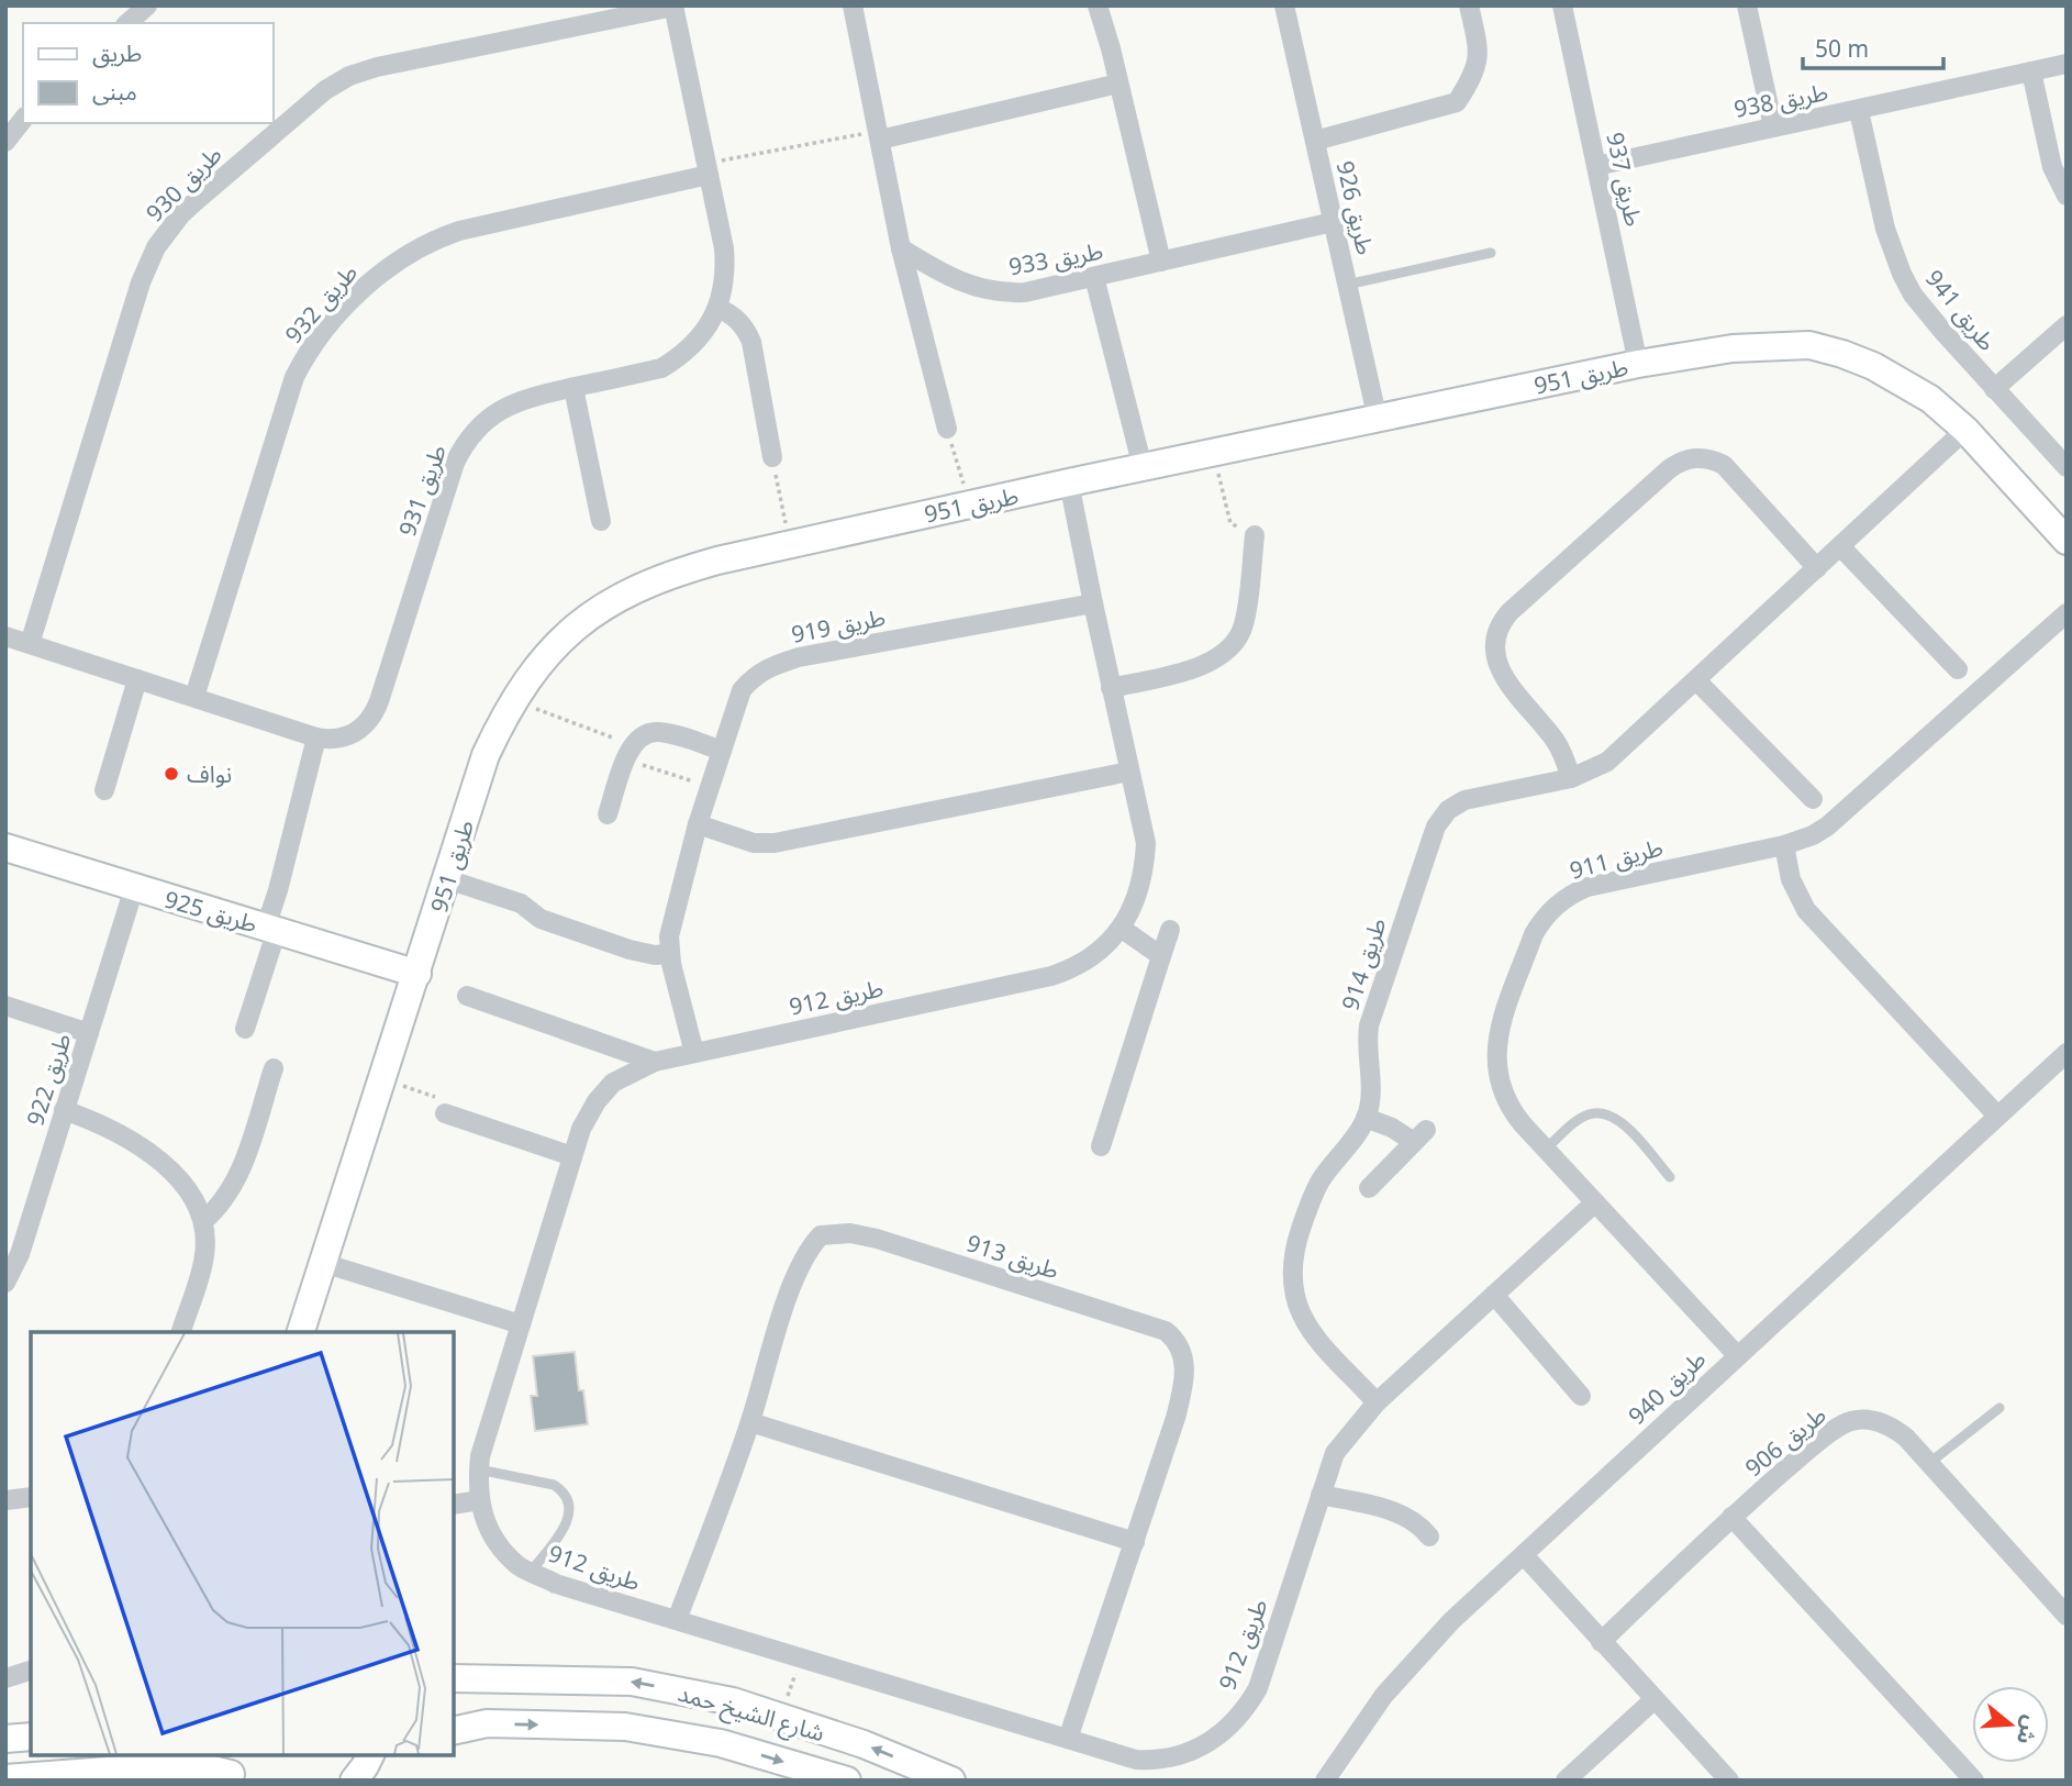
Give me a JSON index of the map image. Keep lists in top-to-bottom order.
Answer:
{
  "streets": {
    "street": [
      "طريق 938",
      "طريق 937",
      "طريق 930",
      "طريق 926",
      "طريق 933",
      "طريق 932",
      "طريق 941",
      "طريق 951",
      "طريق 931",
      "طريق 919",
      "طريق 911",
      "طريق 925",
      "طريق 914",
      "طريق 912",
      "طريق 922",
      "طريق 913",
      "طريق 940",
      "طريق 906",
      "شارع الشيخ حمد"
    ]
  },
  "crossings": [
    ["طريق 938", "طريق 937"],
    ["طريق 938", "طريق 941"],
    ["طريق 937", "طريق 951"],
    ["طريق 930", "طريق 931"],
    ["طريق 926", "طريق 933"],
    ["طريق 926", "طريق 951"],
    ["طريق 932", "طريق 931"],
    ["طريق 951", "طريق 925"],
    ["طريق 951", "طريق 914"],
    ["طريق 951", "طريق 912"],
    ["طريق 919", "طريق 912"],
    ["طريق 911", "طريق 912"],
    ["طريق 911", "طريق 940"],
    ["طريق 925", "طريق 922"],
    ["طريق 914", "طريق 912"],
    ["طريق 912", "طريق 913"]
  ],
  "places": ["نواف"],
  "legend": ["طريق", "مبنى"],
  "scale_bar": "50 m",
  "north": "right"
}
